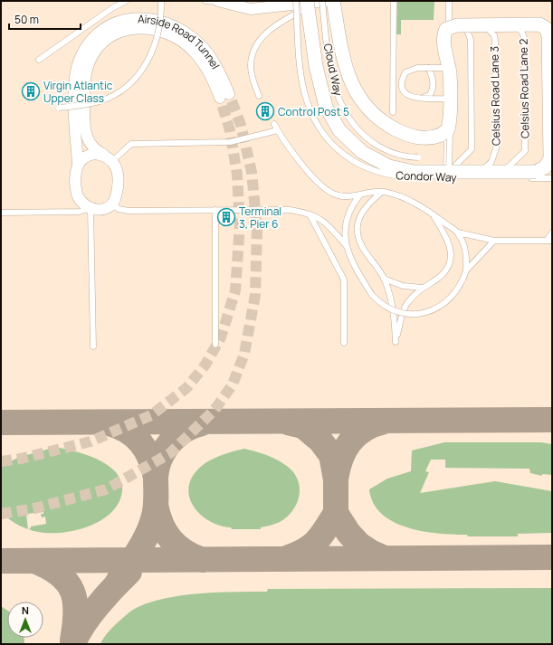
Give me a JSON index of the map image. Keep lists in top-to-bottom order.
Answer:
{
  "streets": {
    "street": ["Airside Road Tunnel"],
    "lane": [
      "Cloud Way",
      "Celsius Road Lane 2",
      "Celsius Road Lane 3",
      "Condor Way"
    ]
  },
  "crossings": [
    ["Celsius Road Lane 3", "Condor Way"]
  ],
  "places": {
    "building": ["Virgin Atlantic Upper Class", "Control Post 5", "Terminal 3, Pier 6"]
  },
  "scale_bar": "50 m",
  "north": "top"
}
